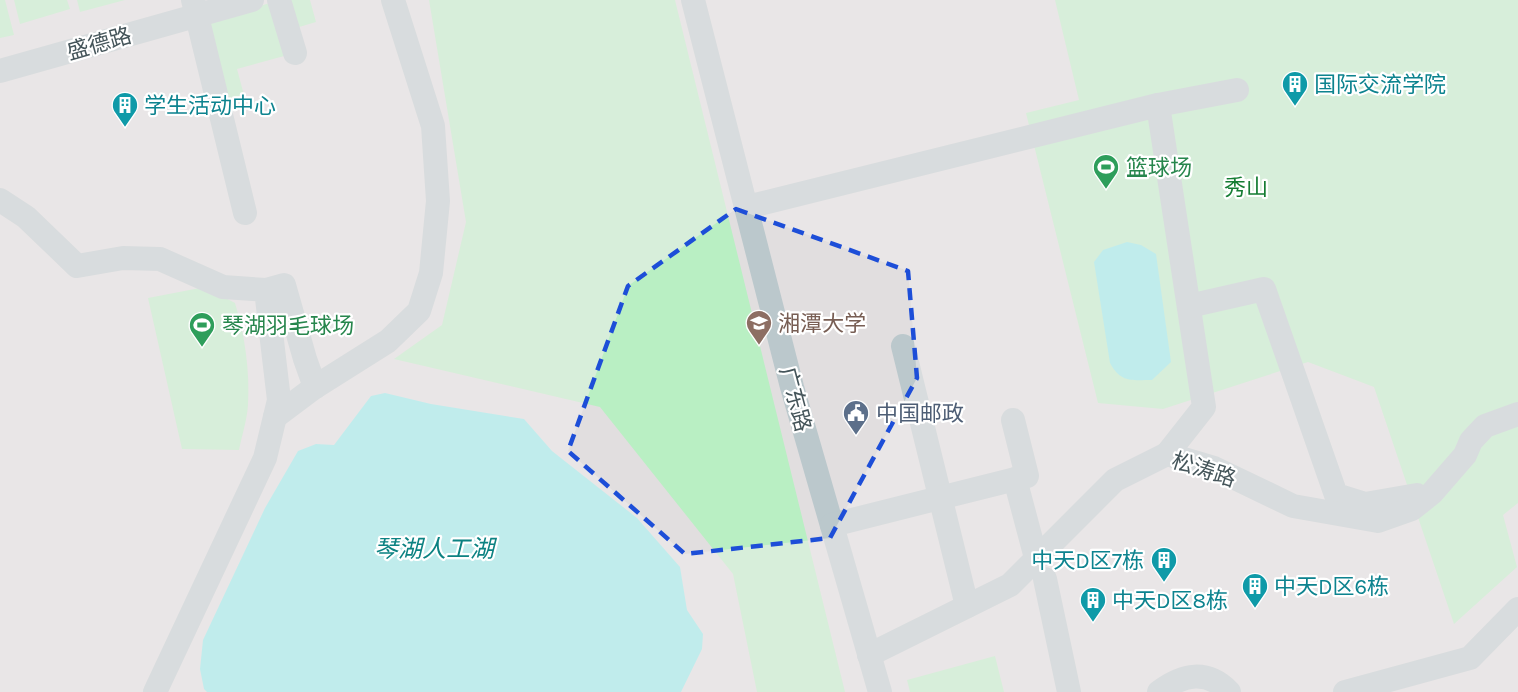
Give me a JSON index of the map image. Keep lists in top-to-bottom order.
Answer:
{
  "streets": {
    "street": ["盛德路", "广东路", "松涛路"]
  },
  "crossings": [
    ["广东路", "松涛路"]
  ],
  "water": ["琴湖人工湖"],
  "parks": ["秀山"],
  "places": {
    "building": [
      "国际交流学院",
      "学生活动中心",
      "中天D区7栋",
      "中天D区6栋",
      "中天D区8栋"
    ],
    "sports": ["篮球场", "琴湖羽毛球场"],
    "school or university": ["湘潭大学"],
    "public building": ["中国邮政"]
  }
}
